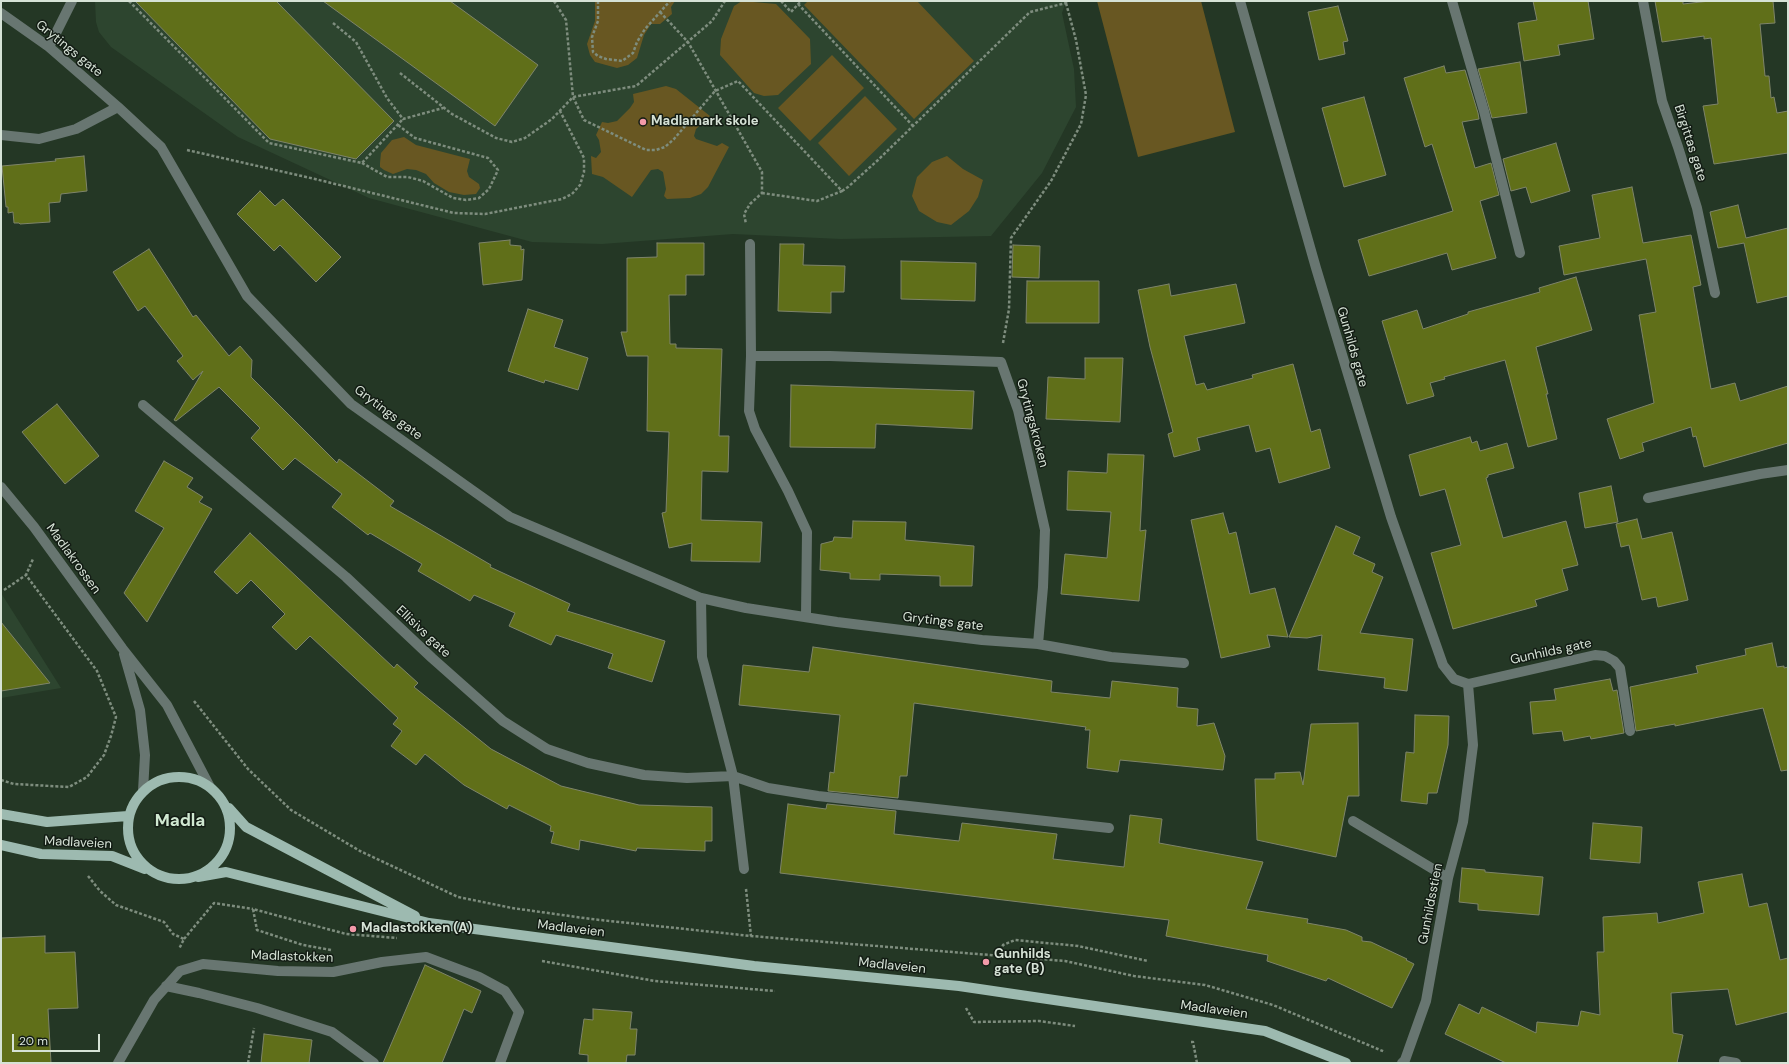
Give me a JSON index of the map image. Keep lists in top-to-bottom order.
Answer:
{
  "streets": {
    "main road": ["Madlaveien"],
    "street": [
      "Grytings gate",
      "Birgittas gate",
      "Gunhilds gate",
      "Grytingskroken",
      "Madlakrossen",
      "Ellisivs gate",
      "Gunhildsstien",
      "Madlastokken"
    ]
  },
  "crossings": [
    ["Grytings gate", "Grytingskroken"],
    ["Gunhilds gate", "Gunhildsstien"],
    ["Madlakrossen", "Madlaveien"]
  ],
  "districts": ["Madla"],
  "places": ["Madlamark skole", "Madlastokken (A)", "Gunhilds gate (B)"],
  "scale_bar": "20 m"
}
